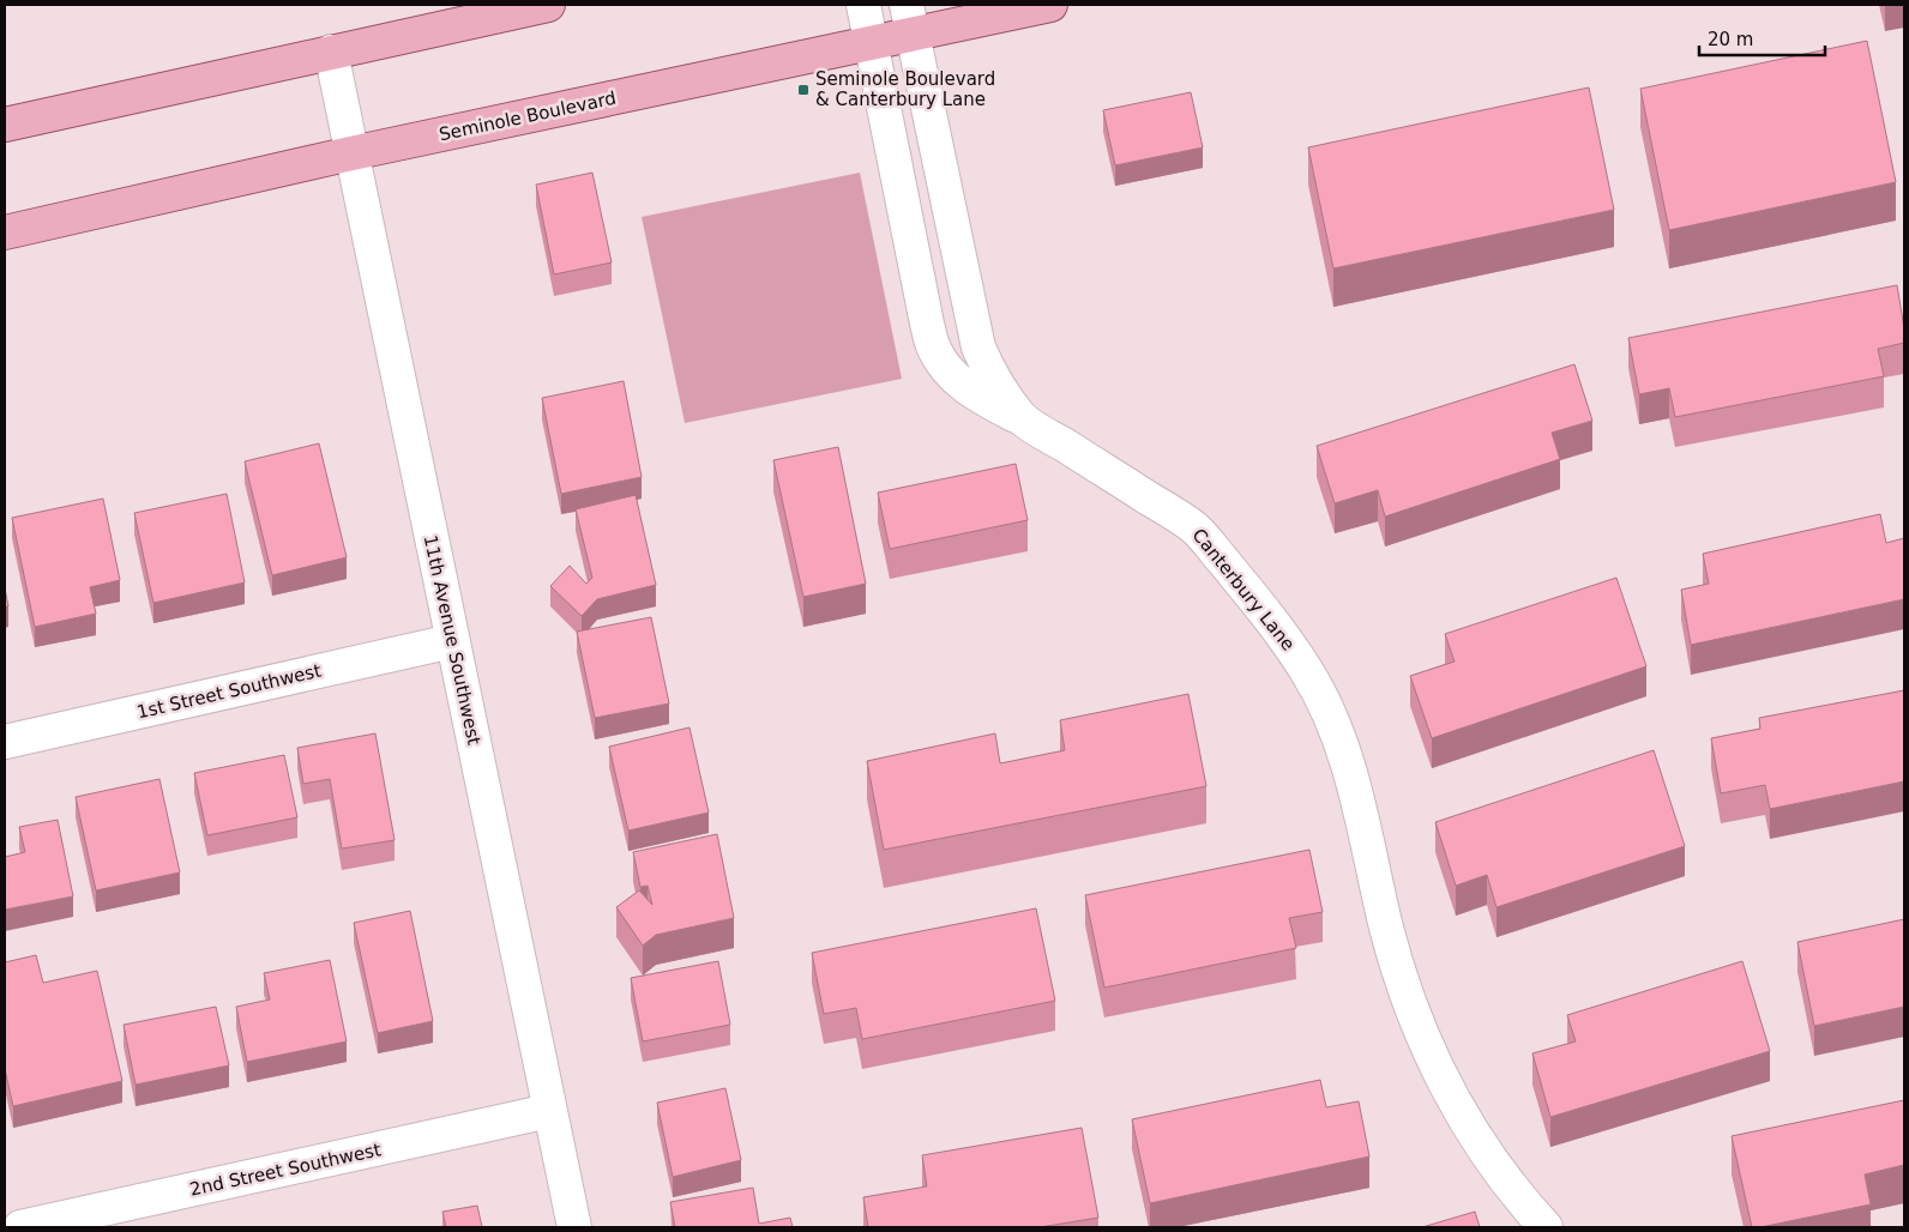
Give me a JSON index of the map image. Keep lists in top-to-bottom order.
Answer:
{
  "streets": {
    "main road": ["Seminole Boulevard"],
    "street": [
      "Canterbury Lane",
      "11th Avenue Southwest",
      "1st Street Southwest",
      "2nd Street Southwest"
    ]
  },
  "crossings": [
    ["Seminole Boulevard", "Canterbury Lane"],
    ["Seminole Boulevard", "11th Avenue Southwest"],
    ["11th Avenue Southwest", "1st Street Southwest"],
    ["11th Avenue Southwest", "2nd Street Southwest"]
  ],
  "places": {
    "transit": ["Seminole Boulevard & Canterbury Lane"]
  },
  "scale_bar": "20 m"
}
